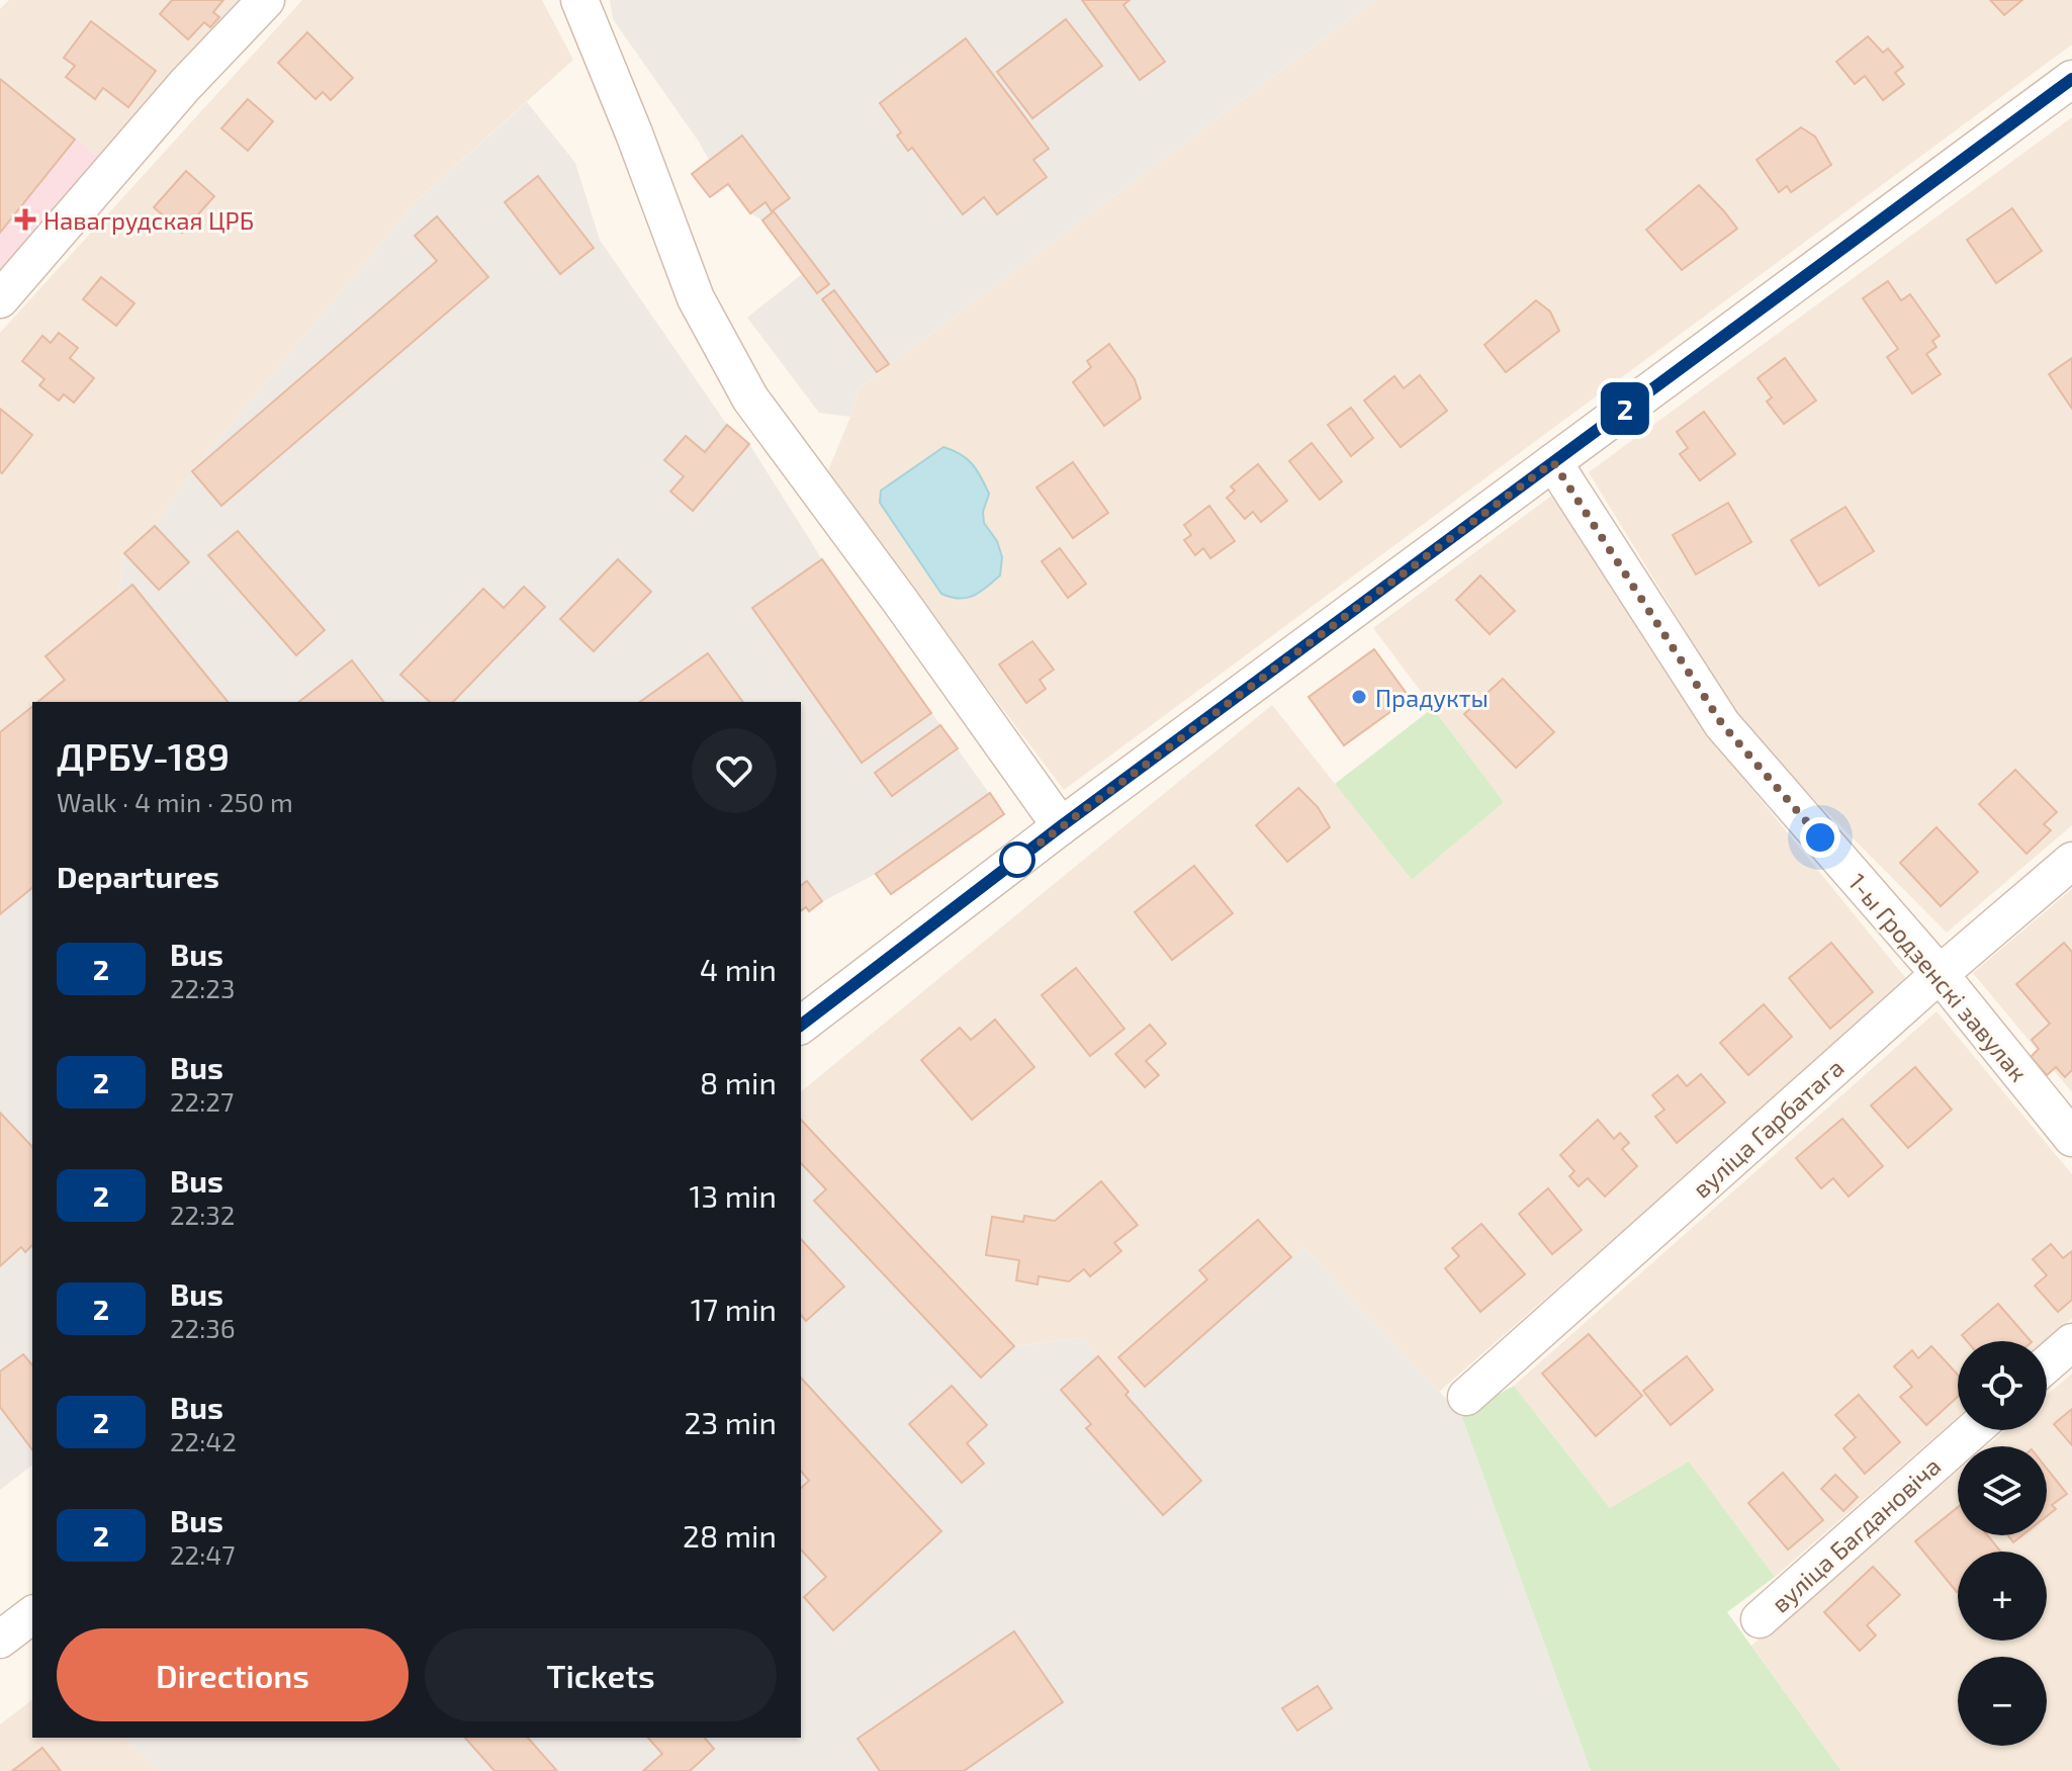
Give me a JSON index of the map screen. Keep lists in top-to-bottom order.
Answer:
{
  "streets": {
    "street": ["1-ы Гродзенскі завулак", "вуліца Гарбатага", "вуліца Багдановіча"]
  },
  "crossings": [
    ["1-ы Гродзенскі завулак", "вуліца Гарбатага"]
  ],
  "places": {
    "health": ["Навагрудская ЦРБ"],
    "other": ["Прадукты"]
  },
  "lines": ["bus line 2"],
  "page": {
    "on_map": "2",
    "heading": [
      ["ДРБУ-189", "Walk · 4 min · 250 m"],
      "Departures"
    ],
    "list": [
      {
        "mark": "2",
        "name": "Bus",
        "note": "22:23",
        "value": "4 min"
      },
      {
        "mark": "2",
        "name": "Bus",
        "note": "22:27",
        "value": "8 min"
      },
      {
        "mark": "2",
        "name": "Bus",
        "note": "22:32",
        "value": "13 min"
      },
      {
        "mark": "2",
        "name": "Bus",
        "note": "22:36",
        "value": "17 min"
      },
      {
        "mark": "2",
        "name": "Bus",
        "note": "22:42",
        "value": "23 min"
      },
      {
        "mark": "2",
        "name": "Bus",
        "note": "22:47",
        "value": "28 min"
      }
    ],
    "map_buttons": ["+", "−"],
    "buttons": ["Directions", "Tickets"]
  }
}
